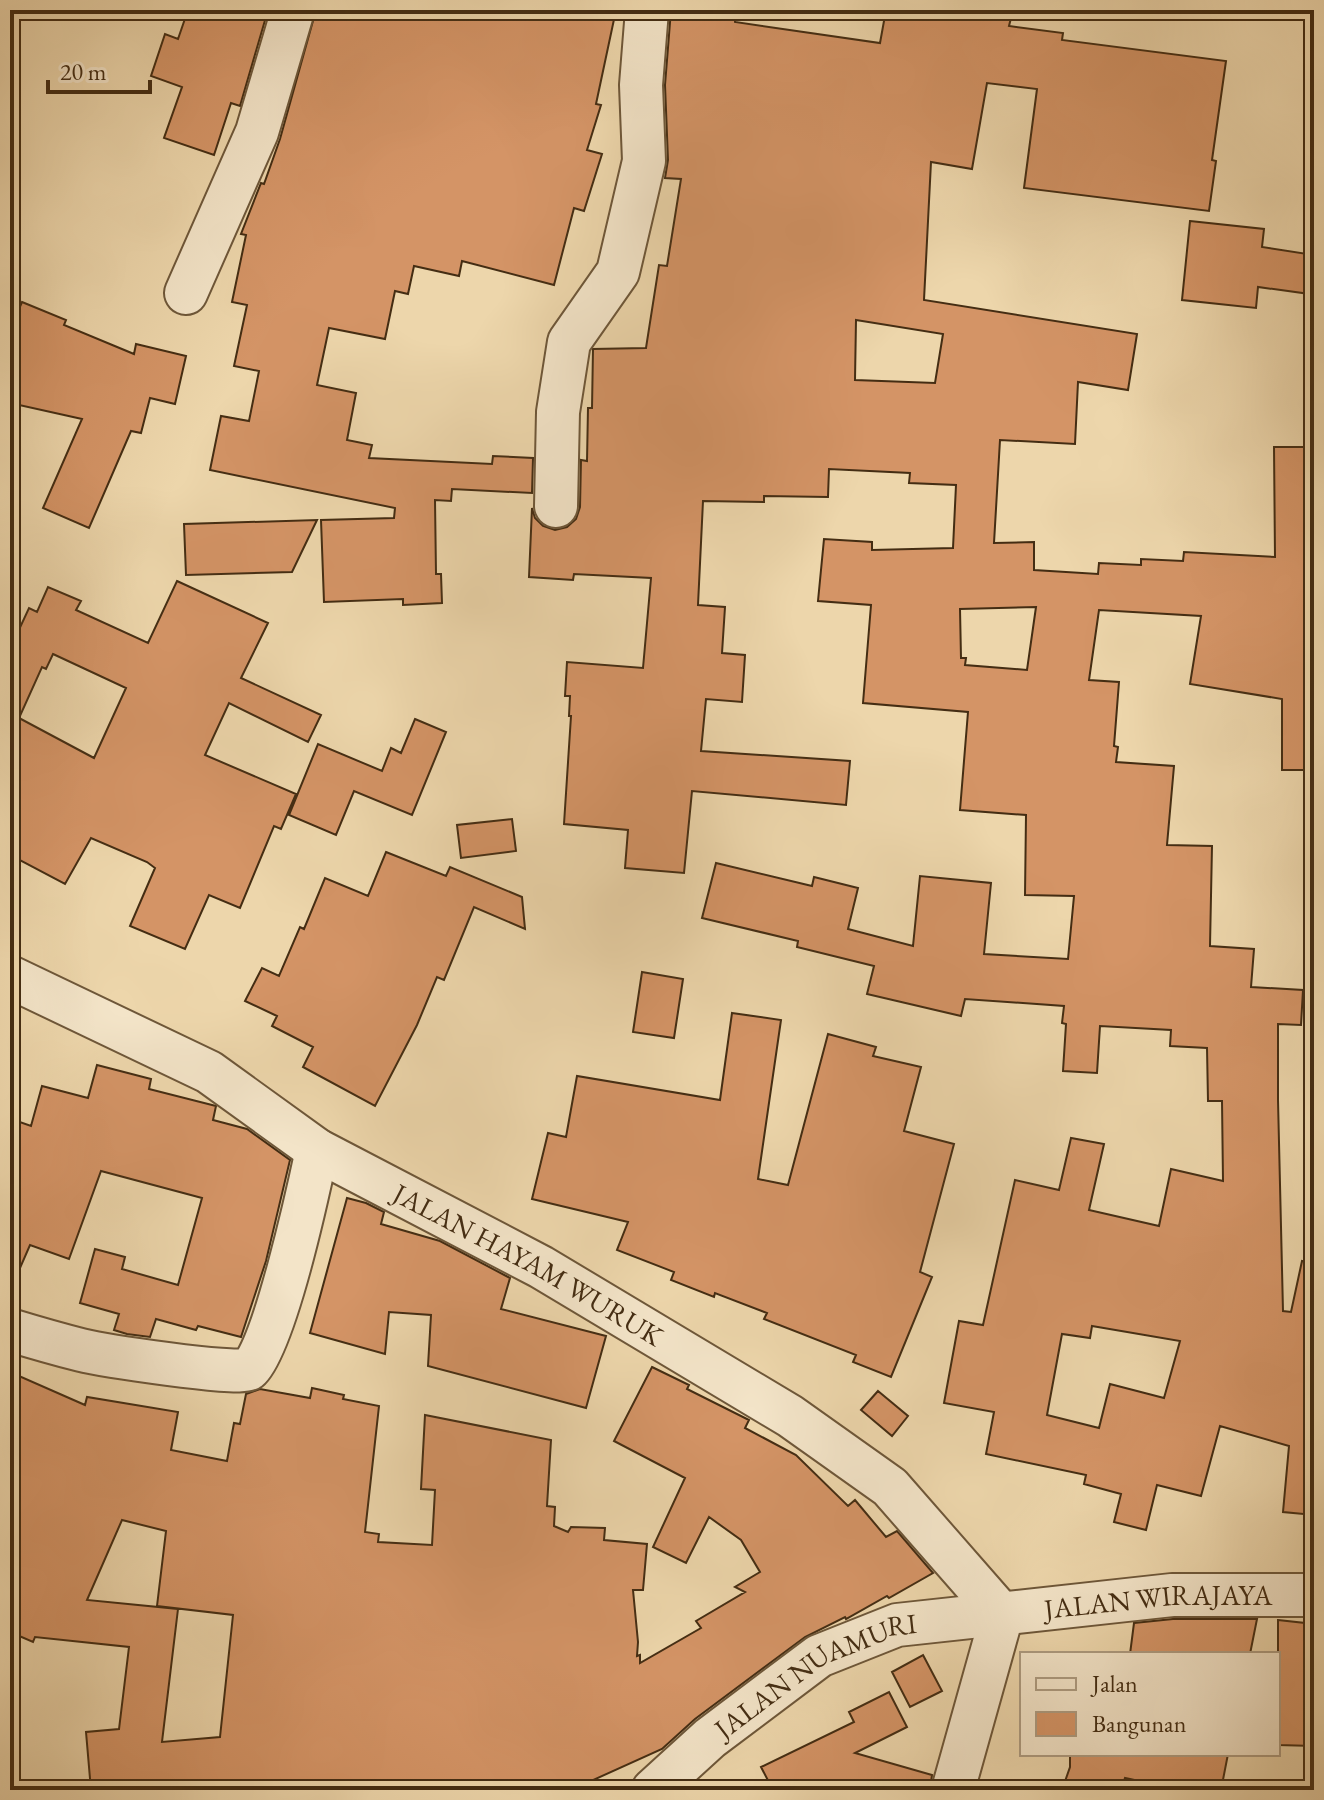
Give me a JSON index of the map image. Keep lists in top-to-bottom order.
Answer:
{
  "streets": {
    "street": ["JALAN HAYAM WURUK", "JALAN WIRAJAYA", "JALAN NUAMURI"]
  },
  "crossings": [
    ["JALAN HAYAM WURUK", "JALAN WIRAJAYA"],
    ["JALAN HAYAM WURUK", "JALAN NUAMURI"],
    ["JALAN WIRAJAYA", "JALAN NUAMURI"]
  ],
  "legend": ["Jalan", "Bangunan"],
  "scale_bar": "20 m"
}
